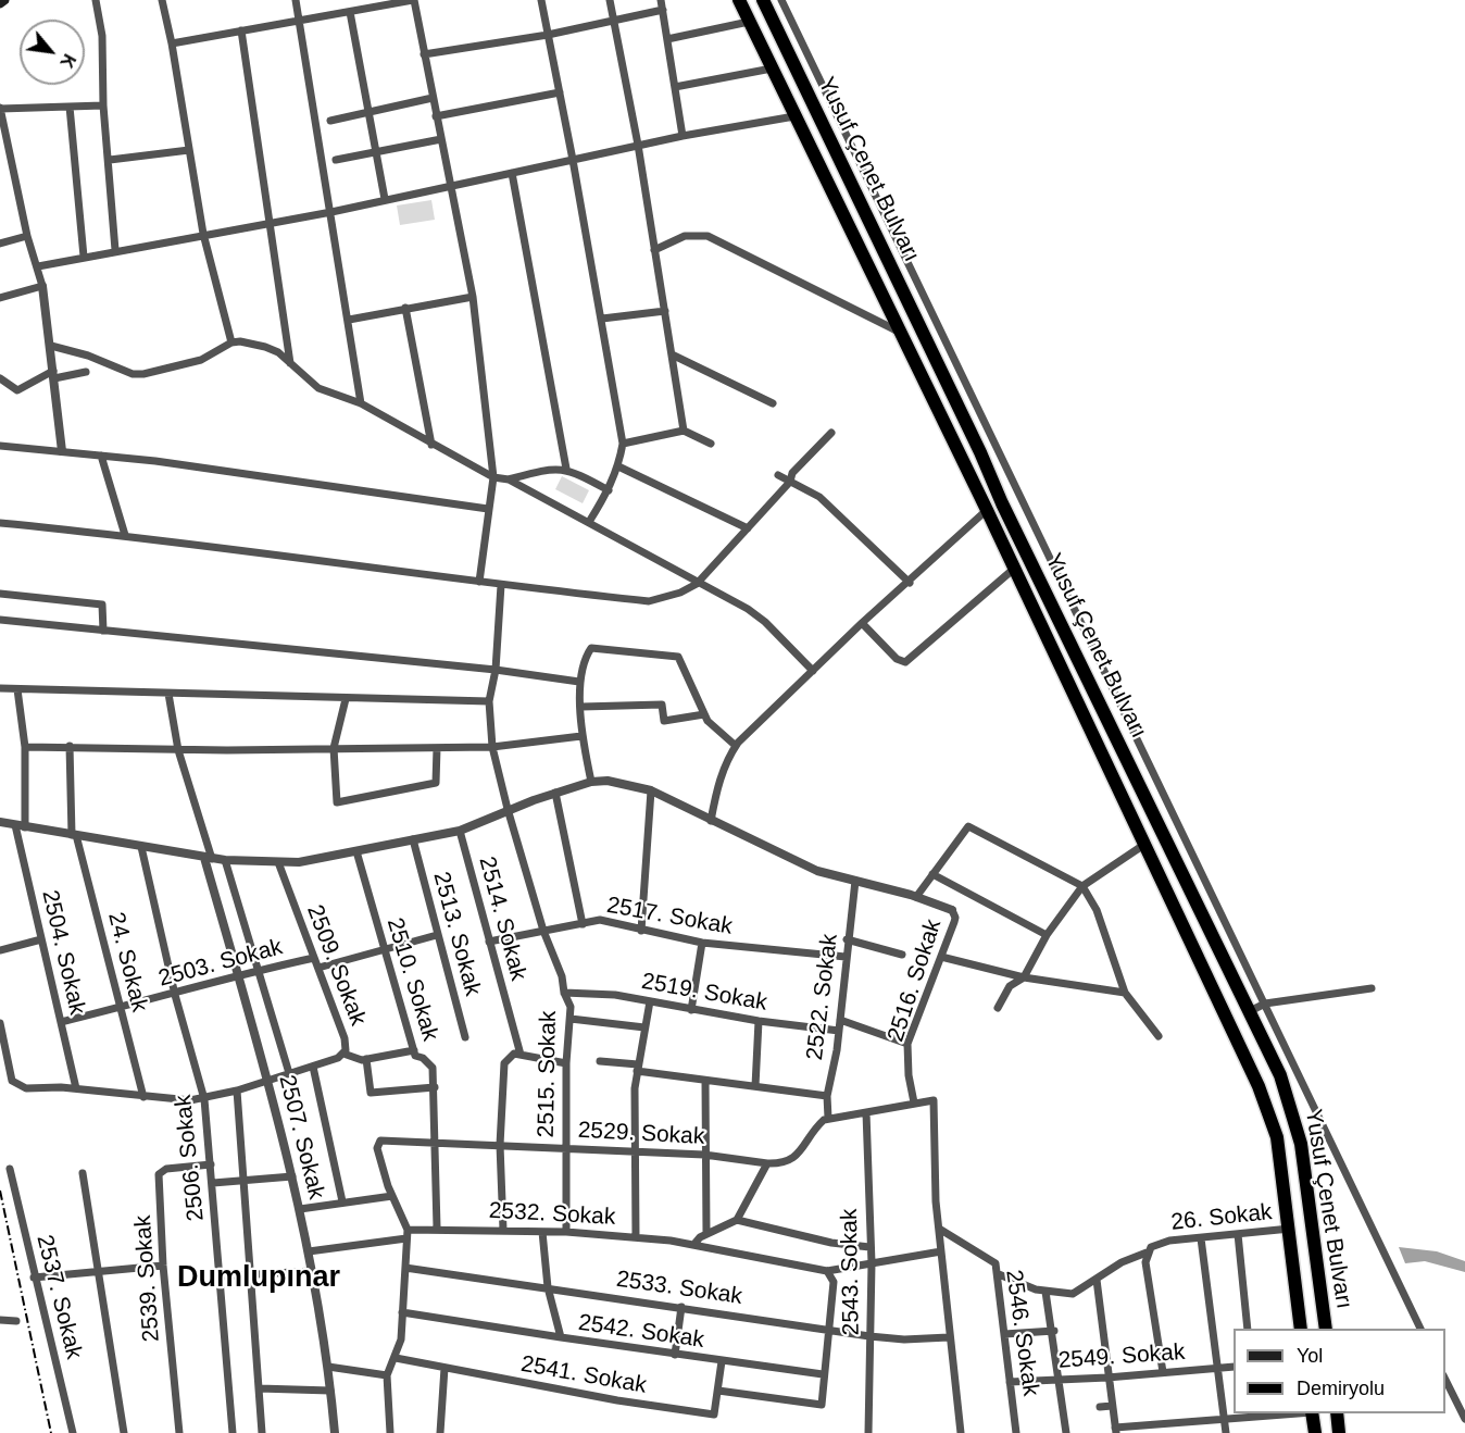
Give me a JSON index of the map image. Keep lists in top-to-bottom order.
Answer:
{
  "streets": {
    "highway": ["Yusuf Çenet Bulvarı"],
    "street": [
      "2517. Sokak",
      "2514. Sokak",
      "2513. Sokak",
      "2504. Sokak",
      "24. Sokak",
      "2503. Sokak",
      "2509. Sokak",
      "2510. Sokak",
      "2516. Sokak",
      "2519. Sokak",
      "2522. Sokak",
      "2515. Sokak",
      "2529. Sokak",
      "2507. Sokak",
      "2506. Sokak",
      "2532. Sokak",
      "26. Sokak",
      "2543. Sokak",
      "2539. Sokak",
      "2533. Sokak",
      "2537. Sokak",
      "2542. Sokak",
      "2546. Sokak",
      "2549. Sokak",
      "2541. Sokak"
    ]
  },
  "crossings": [
    ["Yusuf Çenet Bulvarı", "26. Sokak"],
    ["2517. Sokak", "2514. Sokak"],
    ["2517. Sokak", "2522. Sokak"],
    ["2517. Sokak", "2515. Sokak"],
    ["2504. Sokak", "2503. Sokak"],
    ["24. Sokak", "2503. Sokak"],
    ["2503. Sokak", "2509. Sokak"],
    ["2503. Sokak", "2507. Sokak"],
    ["2503. Sokak", "2506. Sokak"],
    ["2509. Sokak", "2507. Sokak"],
    ["2509. Sokak", "2506. Sokak"],
    ["2510. Sokak", "2529. Sokak"],
    ["2510. Sokak", "2532. Sokak"],
    ["2519. Sokak", "2522. Sokak"],
    ["2519. Sokak", "2515. Sokak"],
    ["2515. Sokak", "2529. Sokak"],
    ["2515. Sokak", "2532. Sokak"],
    ["2507. Sokak", "2532. Sokak"],
    ["2506. Sokak", "2539. Sokak"],
    ["2532. Sokak", "2542. Sokak"],
    ["2543. Sokak", "2533. Sokak"],
    ["2533. Sokak", "2542. Sokak"],
    ["2542. Sokak", "2541. Sokak"],
    ["2546. Sokak", "2549. Sokak"]
  ],
  "districts": ["Dumlupınar"],
  "legend": ["Yol", "Demiryolu"],
  "north": "bottom right"
}
